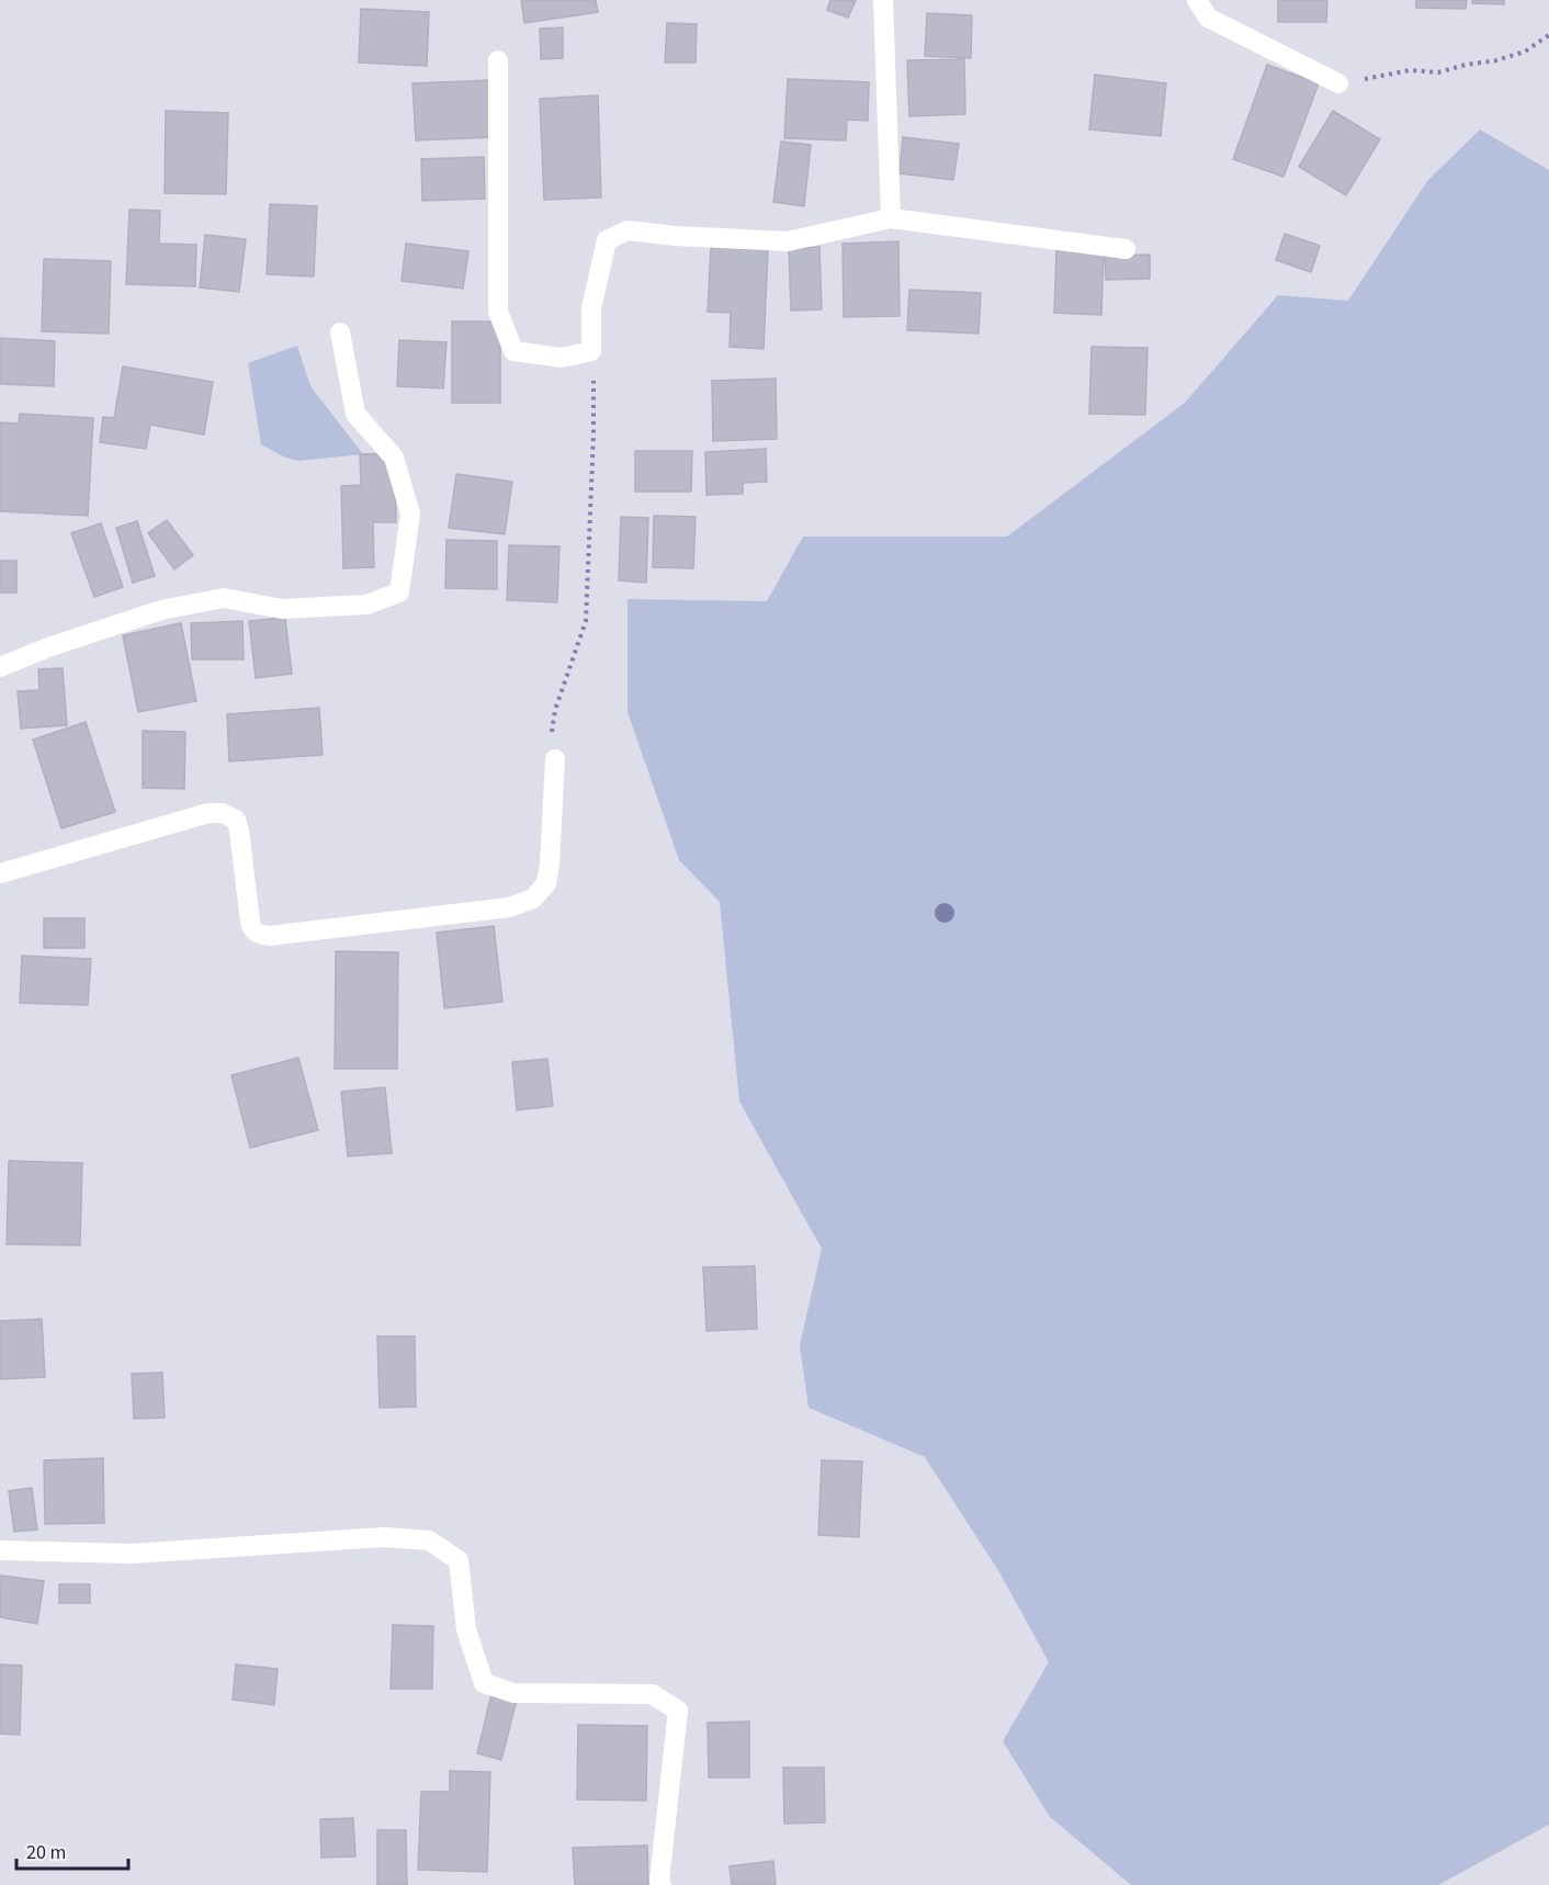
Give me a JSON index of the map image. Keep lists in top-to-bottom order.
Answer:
{
  "scale_bar": "20 m"
}
